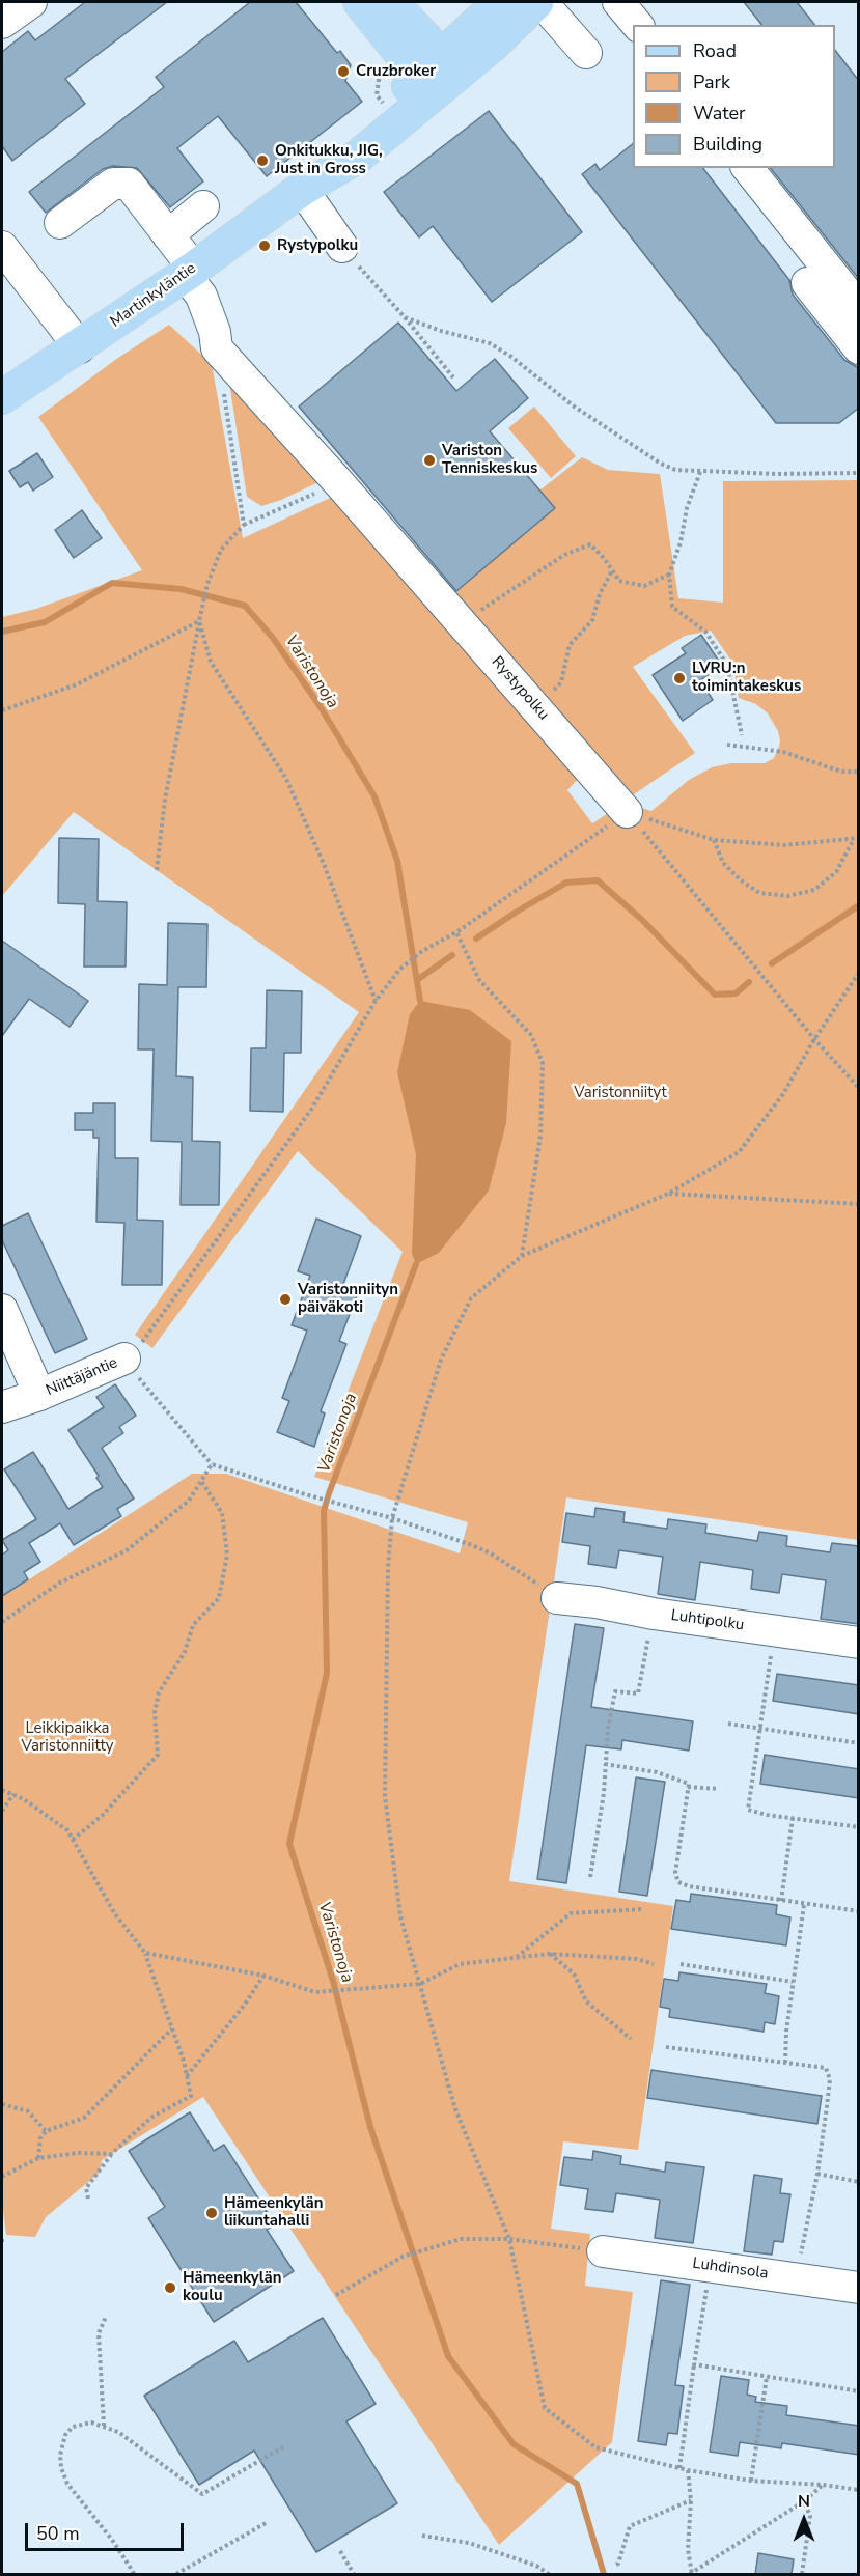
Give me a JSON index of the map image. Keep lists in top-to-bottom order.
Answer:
{
  "streets": {
    "main road": ["Martinkyläntie"],
    "street": [
      "Rystypolku",
      "Niittäjäntie",
      "Luhtipolku",
      "Luhdinsola"
    ]
  },
  "crossings": [
    ["Martinkyläntie", "Rystypolku"]
  ],
  "water": ["Varistonoja"],
  "parks": ["Varistonniityt", "Leikkipaikka Varistonniitty"],
  "places": [
    "Cruzbroker",
    "Onkitukku, JIG, Just in Gross",
    "Rystypolku",
    "Variston Tenniskeskus",
    "LVRU:n toimintakeskus",
    "Varistonniityn päiväkoti",
    "Hämeenkylän liikuntahalli",
    "Hämeenkylän koulu"
  ],
  "legend": [
    "Road",
    "Park",
    "Water",
    "Building"
  ],
  "scale_bar": "50 m",
  "north": "top"
}
